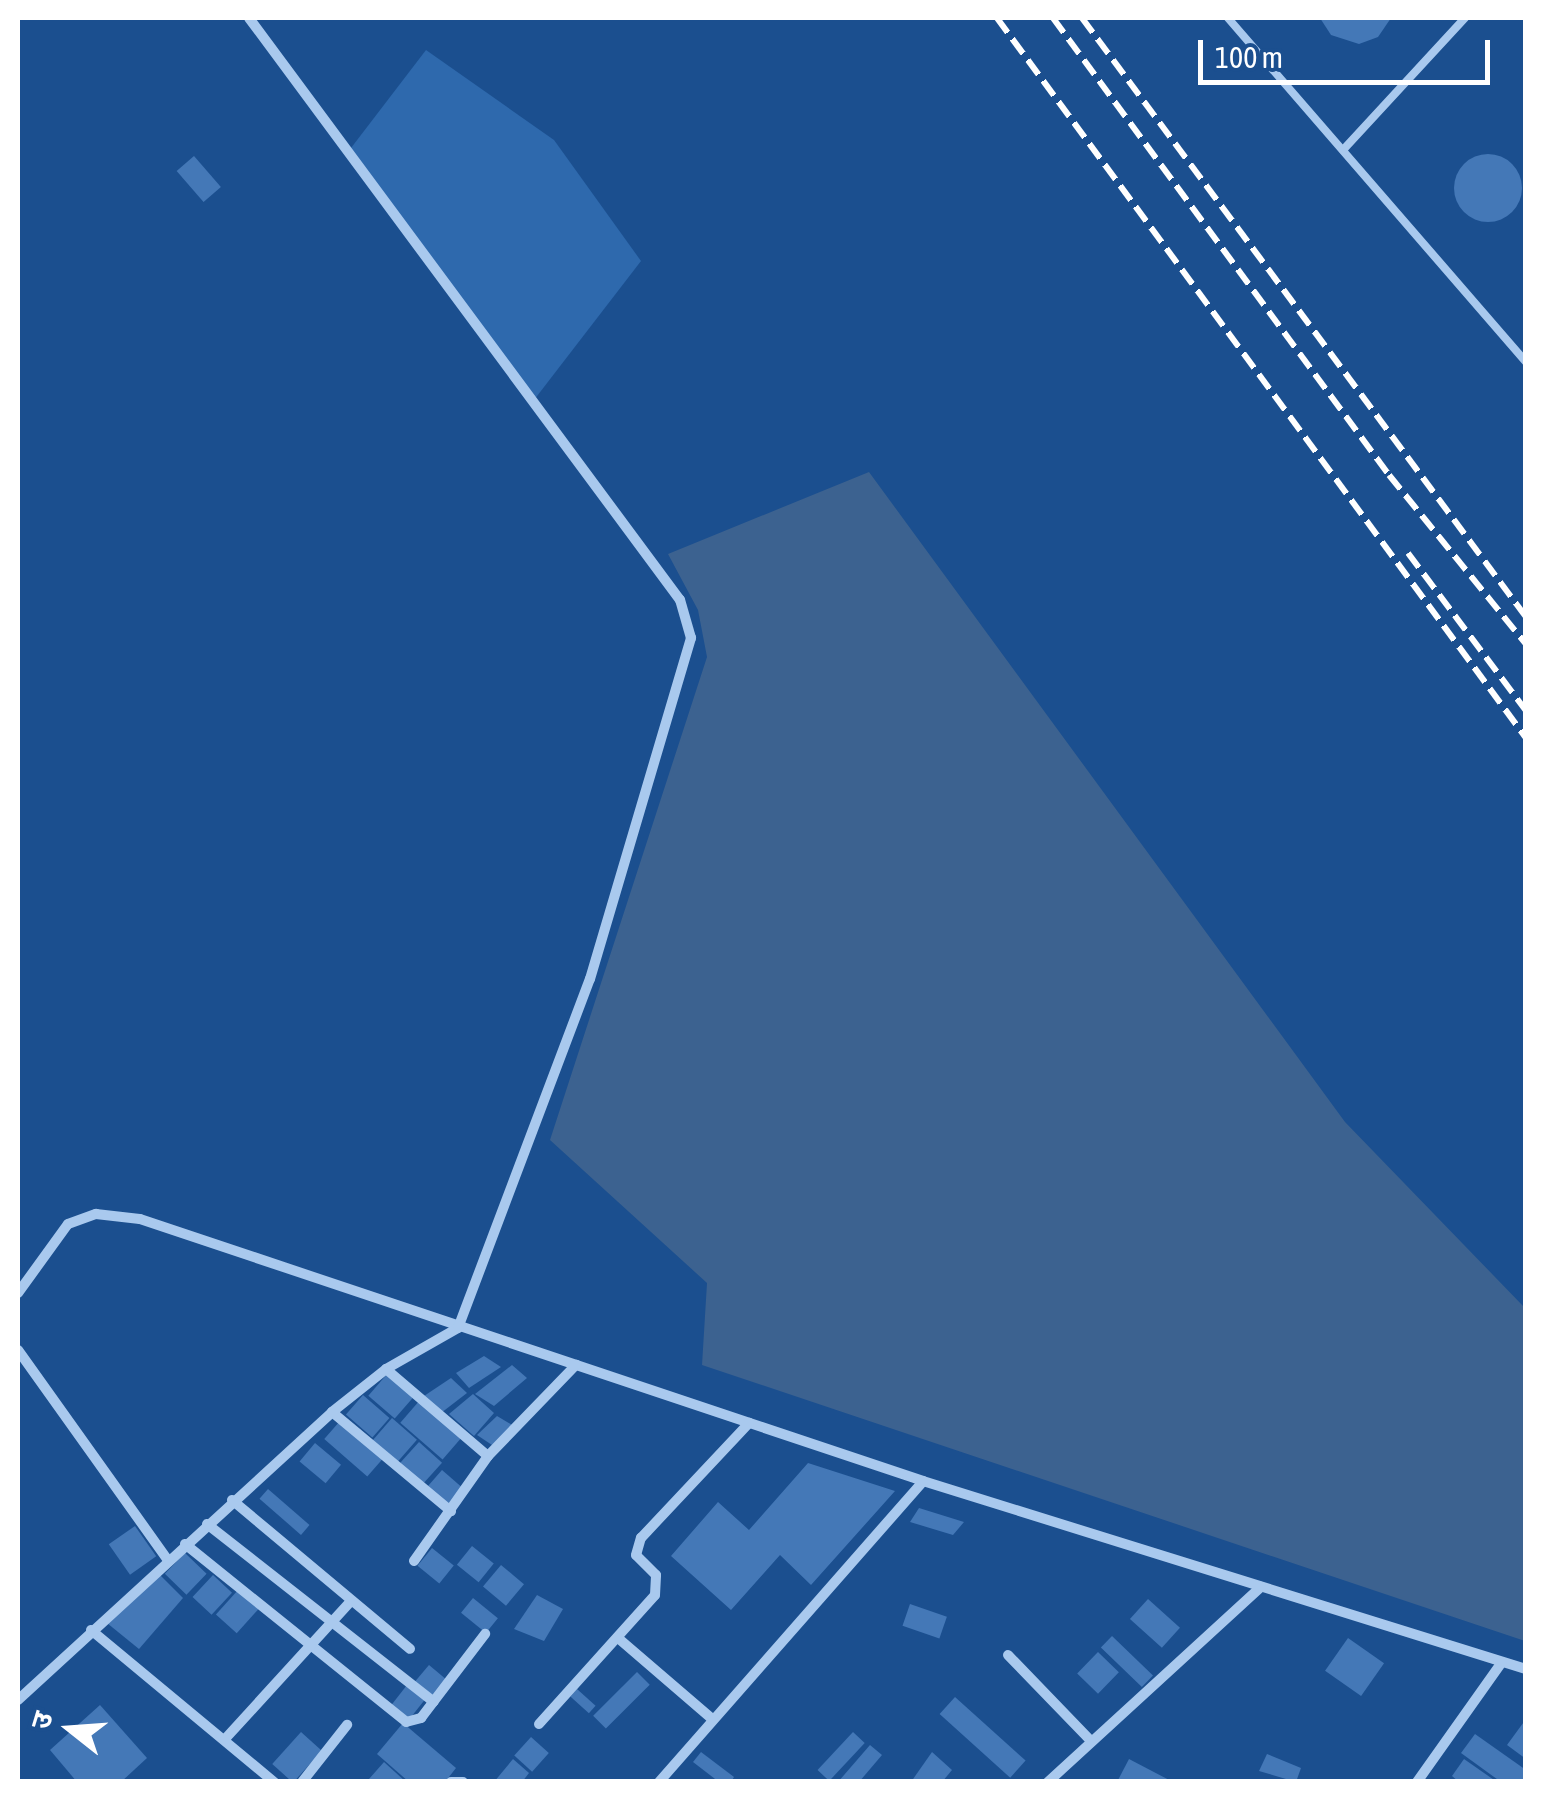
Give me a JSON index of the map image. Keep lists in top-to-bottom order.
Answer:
{
  "scale_bar": "100 m",
  "north": "left"
}
